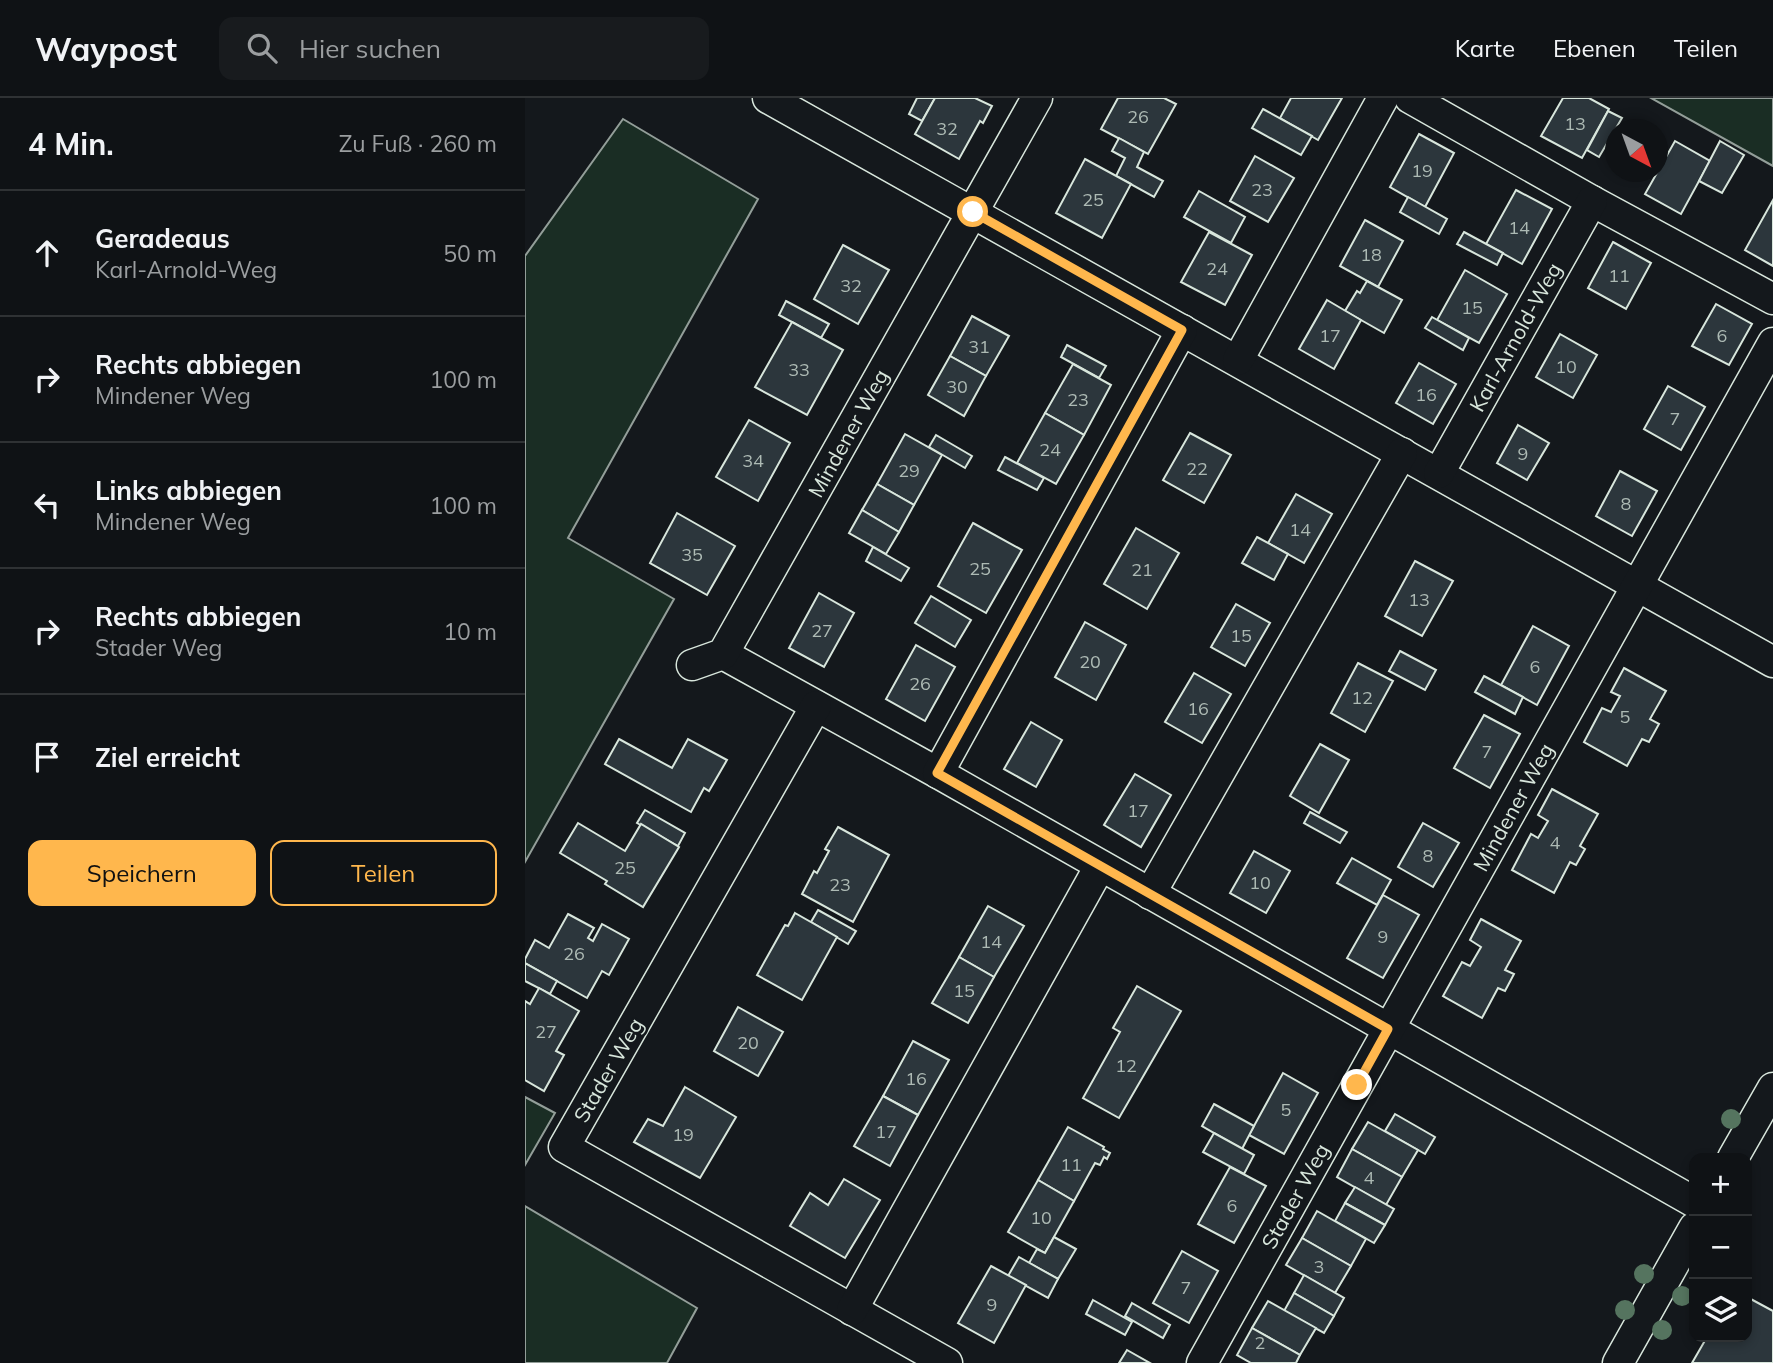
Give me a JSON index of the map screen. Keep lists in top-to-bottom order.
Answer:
{
  "streets": {
    "street": ["Karl-Arnold-Weg", "Mindener Weg", "Stader Weg"]
  },
  "crossings": [
    ["Mindener Weg", "Stader Weg"]
  ],
  "house_numbers": [
    "26",
    "13",
    "32",
    "19",
    "23",
    "25",
    "14",
    "18",
    "24",
    "11",
    "32",
    "15",
    "17",
    "6",
    "31",
    "10",
    "33",
    "30",
    "16",
    "23",
    "7",
    "24",
    "9",
    "34",
    "22",
    "29",
    "8",
    "14",
    "35",
    "25",
    "21",
    "13",
    "27",
    "15",
    "20",
    "6",
    "26",
    "12",
    "16",
    "5",
    "7",
    "17",
    "4",
    "8",
    "25",
    "10",
    "23",
    "9",
    "14",
    "26",
    "15",
    "27",
    "20",
    "12",
    "16",
    "5",
    "17",
    "19",
    "11",
    "4",
    "6",
    "10",
    "3",
    "7",
    "9",
    "2"
  ],
  "north": "bottom right",
  "page": {
    "header": "Waypost",
    "search": "Hier suchen",
    "nav": ["Karte", "Ebenen", "Teilen"],
    "heading": ["4 Min.", "Zu Fuß · 260 m"],
    "list": [
      ["Geradeaus", "Karl-Arnold-Weg", "50 m"],
      ["Rechts abbiegen", "Mindener Weg", "100 m"],
      ["Links abbiegen", "Mindener Weg", "100 m"],
      ["Rechts abbiegen", "Stader Weg", "10 m"],
      "Ziel erreicht"
    ],
    "buttons": ["Speichern", "Teilen"],
    "map_buttons": ["+", "−"]
  }
}
